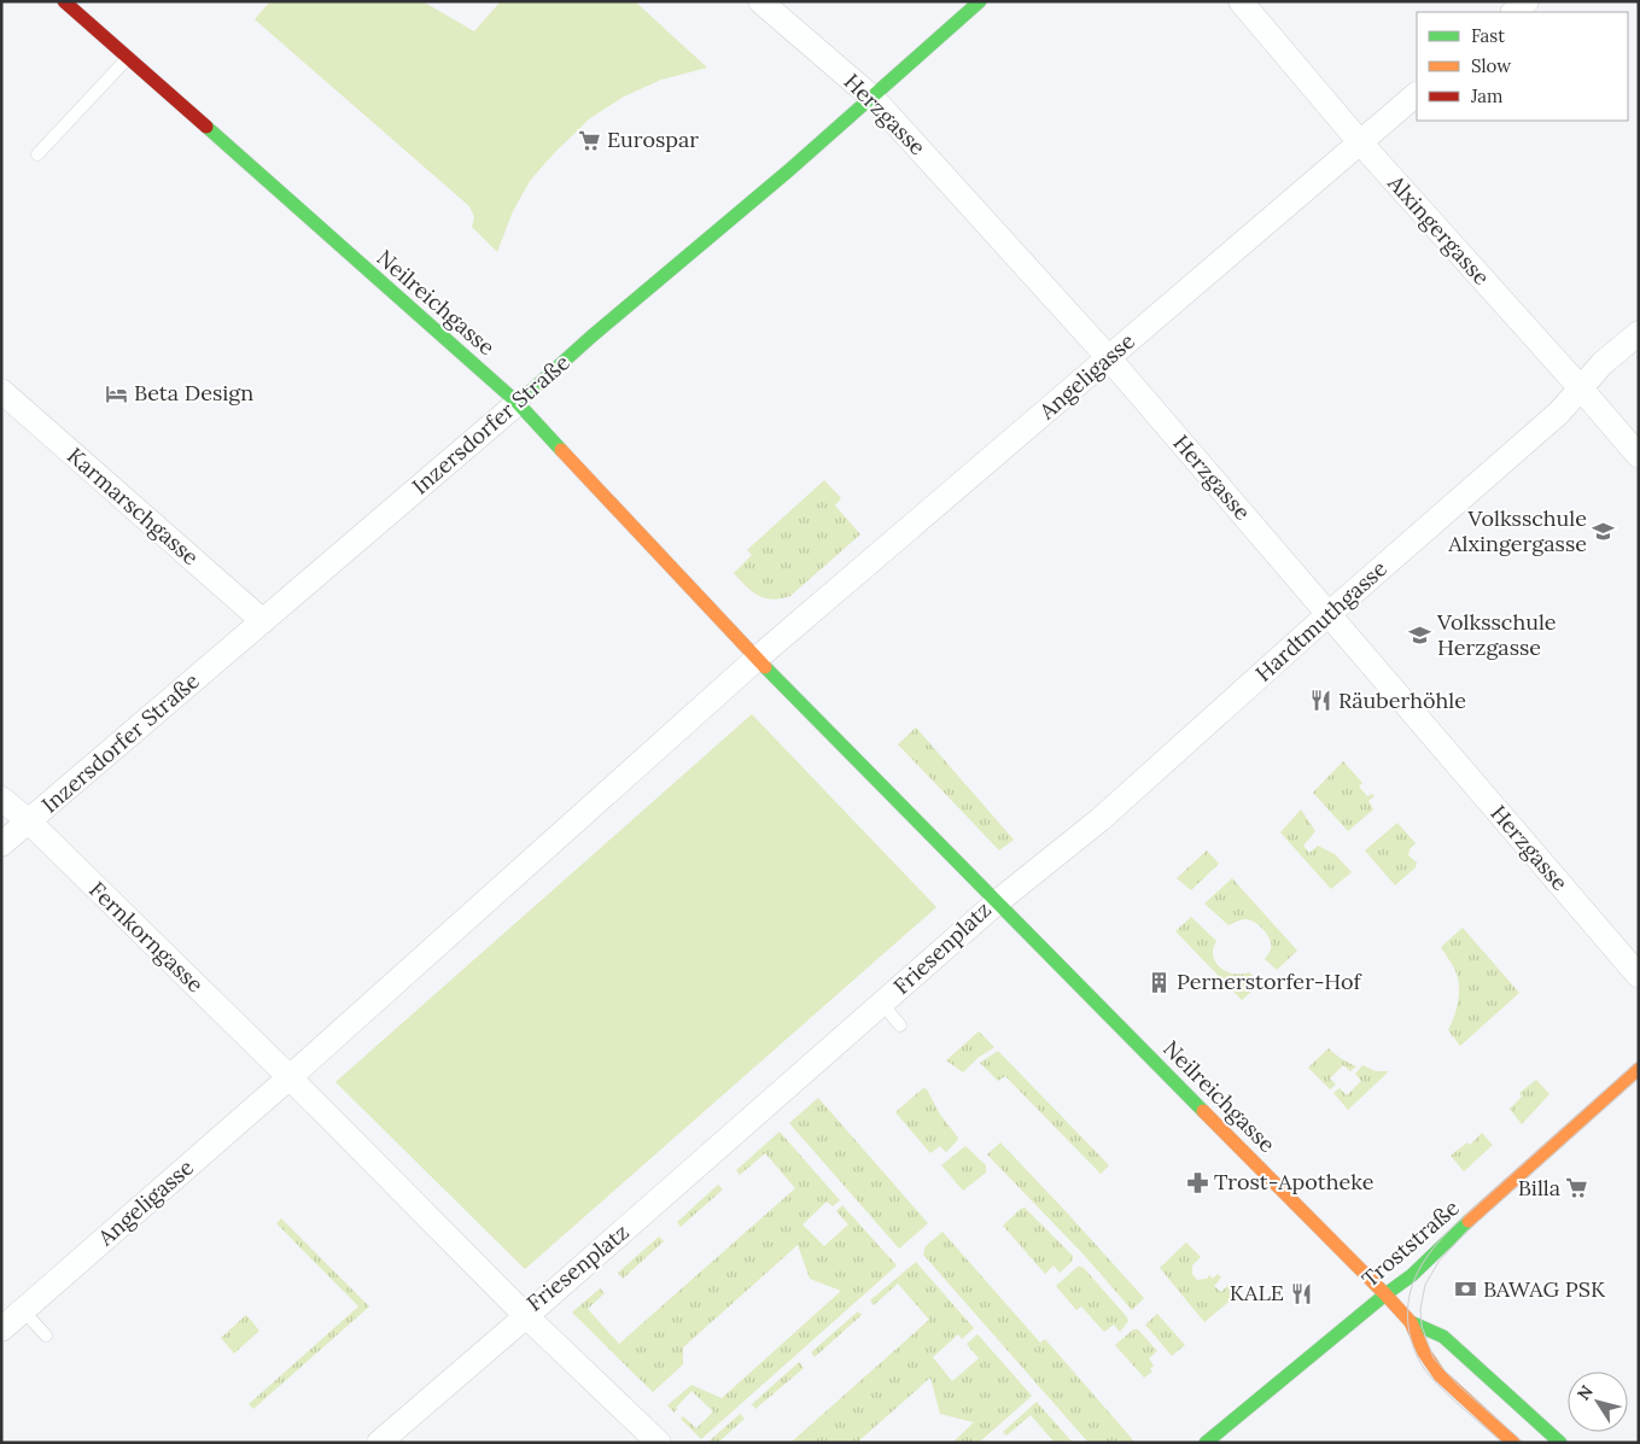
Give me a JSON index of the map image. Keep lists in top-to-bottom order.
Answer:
{
  "streets": {
    "street": [
      "Herzgasse",
      "Alxingergasse",
      "Neilreichgasse",
      "Angeligasse",
      "Inzersdorfer Straße",
      "Karmarschgasse",
      "Hardtmuthgasse",
      "Fernkorngasse",
      "Friesenplatz",
      "Troststraße"
    ]
  },
  "crossings": [
    ["Herzgasse", "Angeligasse"],
    ["Herzgasse", "Inzersdorfer Straße"],
    ["Herzgasse", "Hardtmuthgasse"],
    ["Alxingergasse", "Angeligasse"],
    ["Alxingergasse", "Hardtmuthgasse"],
    ["Neilreichgasse", "Angeligasse"],
    ["Neilreichgasse", "Inzersdorfer Straße"],
    ["Neilreichgasse", "Hardtmuthgasse"],
    ["Neilreichgasse", "Friesenplatz"],
    ["Neilreichgasse", "Troststraße"],
    ["Angeligasse", "Fernkorngasse"],
    ["Angeligasse", "Friesenplatz"],
    ["Inzersdorfer Straße", "Karmarschgasse"],
    ["Inzersdorfer Straße", "Fernkorngasse"],
    ["Hardtmuthgasse", "Friesenplatz"],
    ["Fernkorngasse", "Friesenplatz"]
  ],
  "places": {
    "supermarket": ["Eurospar", "Billa"],
    "hotel": ["Beta Design"],
    "school or university": ["Volksschule Alxingergasse", "Volksschule Herzgasse"],
    "restaurant": ["Räuberhöhle", "KALE"],
    "building": ["Pernerstorfer-Hof"],
    "pharmacy": ["Trost-Apotheke"],
    "bank": ["BAWAG PSK"]
  },
  "legend": ["Fast", "Slow", "Jam"],
  "north": "top left"
}
